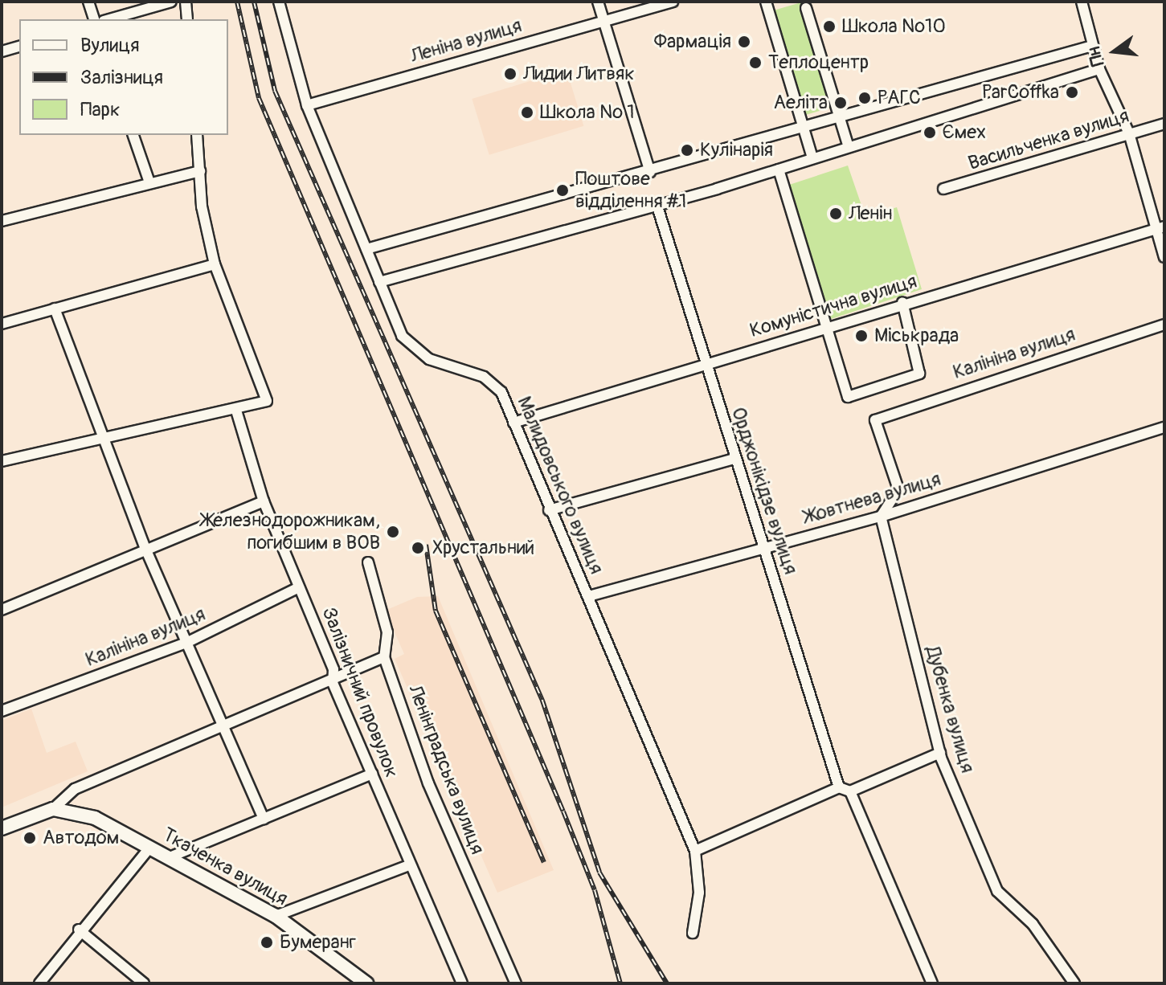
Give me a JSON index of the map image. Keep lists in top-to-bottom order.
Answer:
{
  "streets": {
    "main road": ["Ткаченка вулиця"],
    "street": [
      "Леніна вулиця",
      "Васильченка вулиця",
      "Комуністична вулиця",
      "Калініна вулиця",
      "Малидовського вулиця",
      "Орджонікідзе вулиця",
      "Жовтнева вулиця",
      "Залізничний провулок",
      "Дубенка вулиця",
      "Ленінградська вулиця"
    ]
  },
  "crossings": [
    ["Леніна вулиця", "Малидовського вулиця"],
    ["Комуністична вулиця", "Малидовського вулиця"],
    ["Комуністична вулиця", "Орджонікідзе вулиця"],
    ["Калініна вулиця", "Жовтнева вулиця"],
    ["Калініна вулиця", "Залізничний провулок"],
    ["Калініна вулиця", "Дубенка вулиця"],
    ["Малидовського вулиця", "Жовтнева вулиця"],
    ["Орджонікідзе вулиця", "Жовтнева вулиця"],
    ["Жовтнева вулиця", "Дубенка вулиця"]
  ],
  "places": [
    "Школа №10",
    "Фармація",
    "Теплоцентр",
    "Лидии Литвяк",
    "ParCoffka",
    "РАГС",
    "Аеліта",
    "Школа № 1",
    "Ємех",
    "Кулінарія",
    "Поштове відділення #1",
    "Ленін",
    "Міськрада",
    "Железнодорожникам, погибшим в ВОВ",
    "Хрустальний",
    "Автодом",
    "Бумеранг"
  ],
  "legend": ["Вулиця", "Залізниця", "Парк"],
  "north": "left"
}
